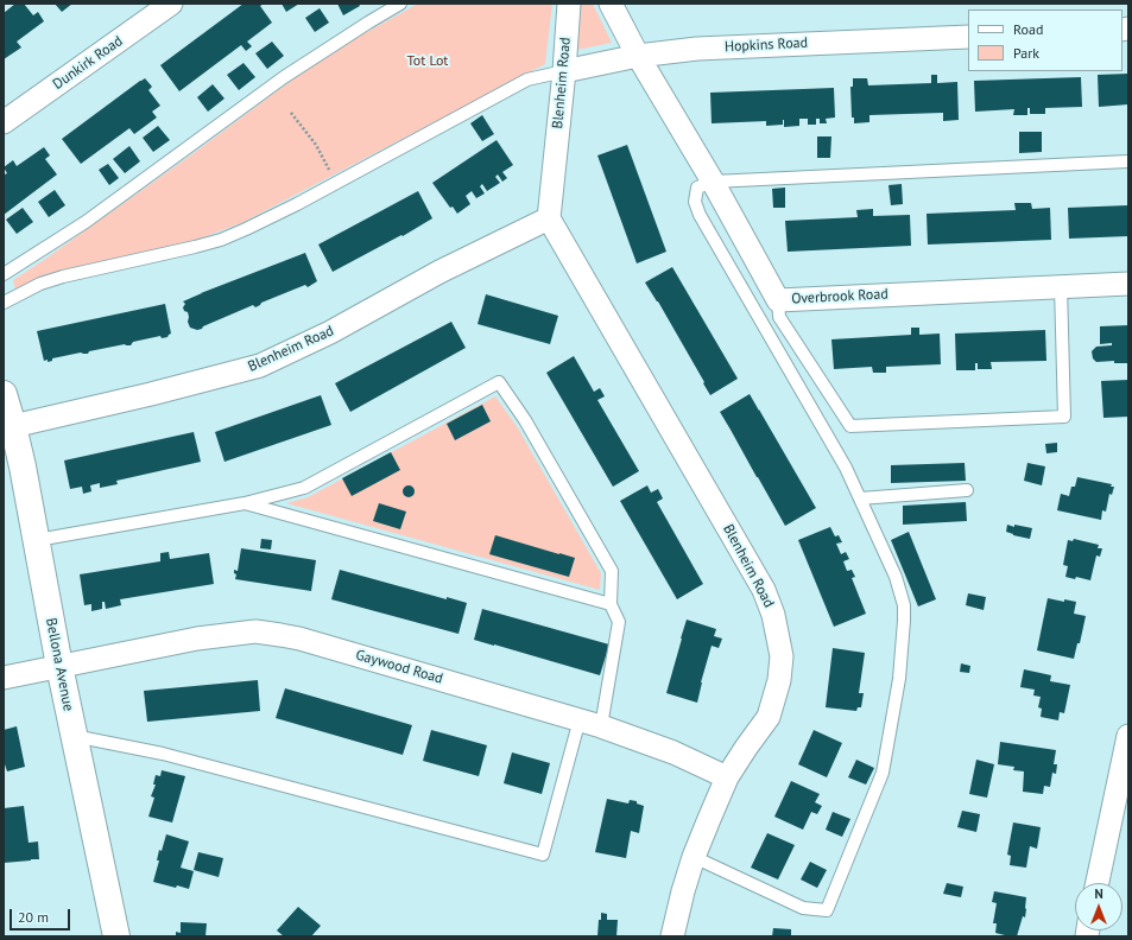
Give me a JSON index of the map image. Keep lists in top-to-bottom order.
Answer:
{
  "streets": {
    "street": [
      "Hopkins Road",
      "Dunkirk Road",
      "Blenheim Road",
      "Overbrook Road",
      "Bellona Avenue",
      "Gaywood Road"
    ]
  },
  "crossings": [
    ["Hopkins Road", "Blenheim Road"],
    ["Hopkins Road", "Overbrook Road"],
    ["Blenheim Road", "Bellona Avenue"],
    ["Blenheim Road", "Gaywood Road"],
    ["Bellona Avenue", "Gaywood Road"]
  ],
  "parks": ["Tot Lot"],
  "legend": ["Road", "Park"],
  "scale_bar": "20 m",
  "north": "top"
}
